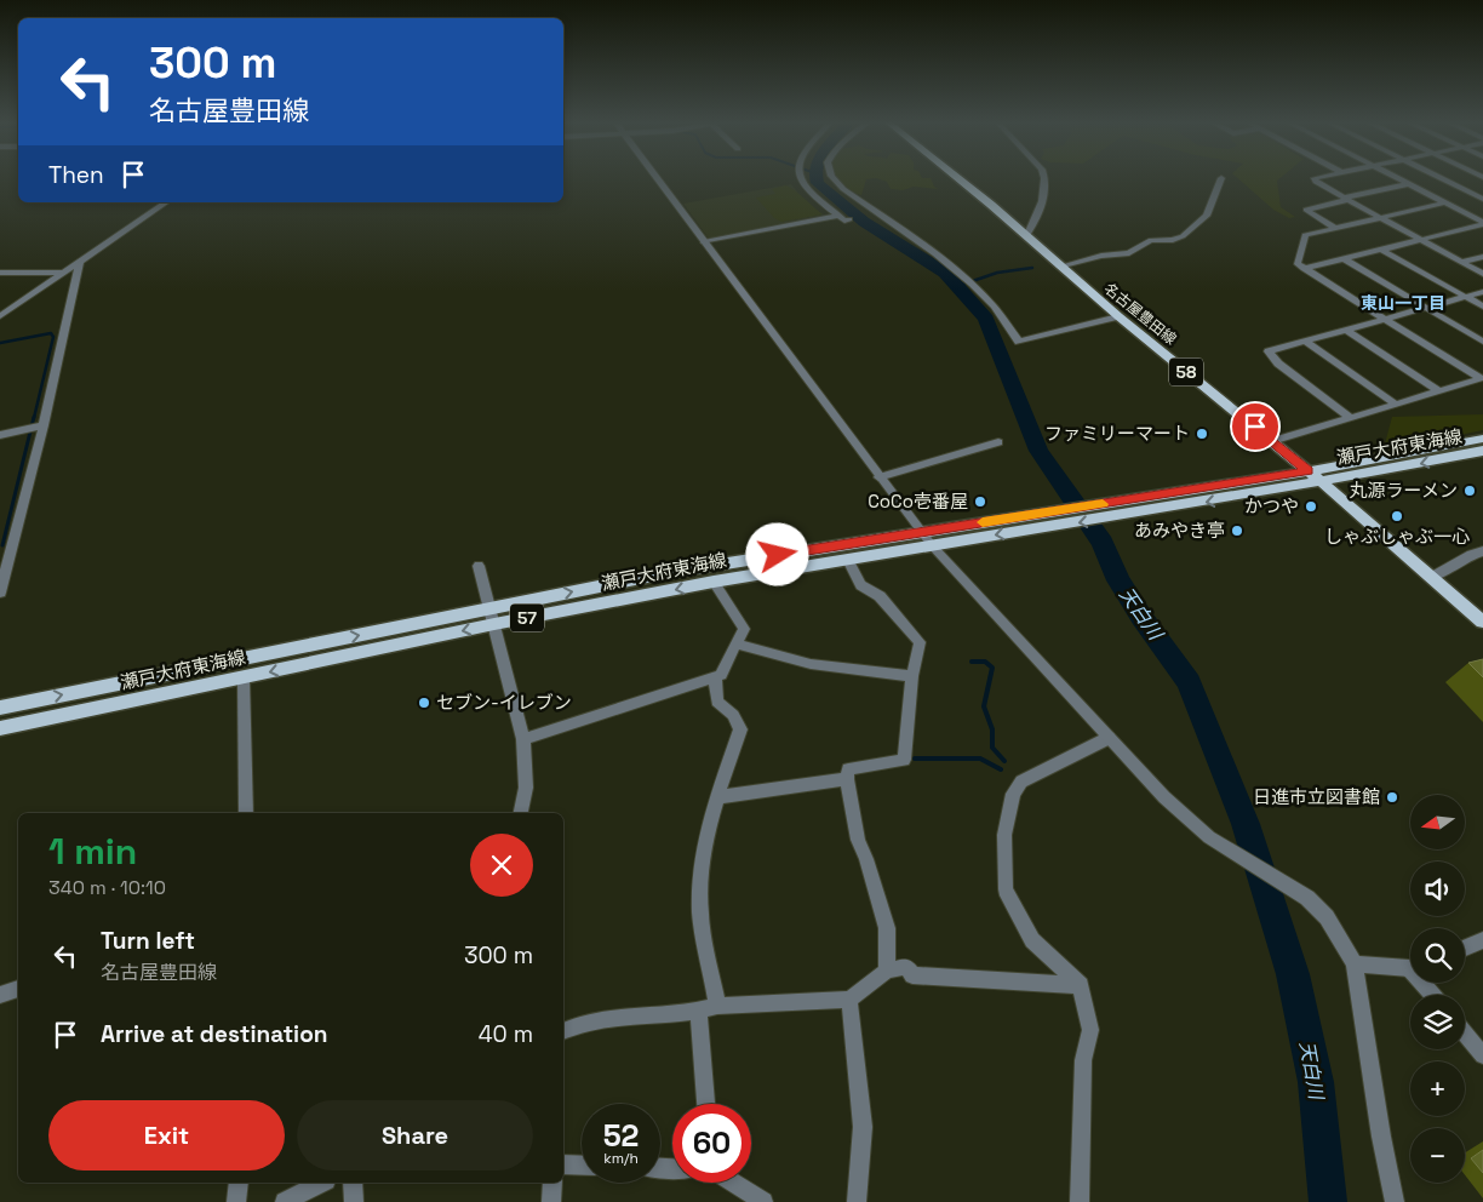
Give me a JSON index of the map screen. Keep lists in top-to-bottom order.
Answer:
{
  "streets": {
    "main road": [
      "名古屋豊田線",
      "58",
      "瀬戸大府東海線",
      "57"
    ]
  },
  "crossings": [
    ["名古屋豊田線", "瀬戸大府東海線"]
  ],
  "districts": ["東山一丁目"],
  "water": ["天白川"],
  "places": [
    "ファミリーマート",
    "丸源ラーメン",
    "CoCo壱番屋",
    "かつや",
    "しゃぶしゃぶ一心",
    "あみやき亭",
    "セブン-イレブン",
    "日進市立図書館"
  ],
  "north": "left",
  "page": {
    "turn": ["300 m", "名古屋豊田線"],
    "then": "Then",
    "map_buttons": ["+", "−"],
    "heading": ["1 min", "340 m · 10:10"],
    "list": [
      {
        "name": "Turn left",
        "note": "名古屋豊田線",
        "value": "300 m"
      },
      {
        "name": "Arrive at destination",
        "value": "40 m"
      }
    ],
    "buttons": ["Exit", "Share"],
    "speed": "52 km/h",
    "limit": "60"
  }
}
